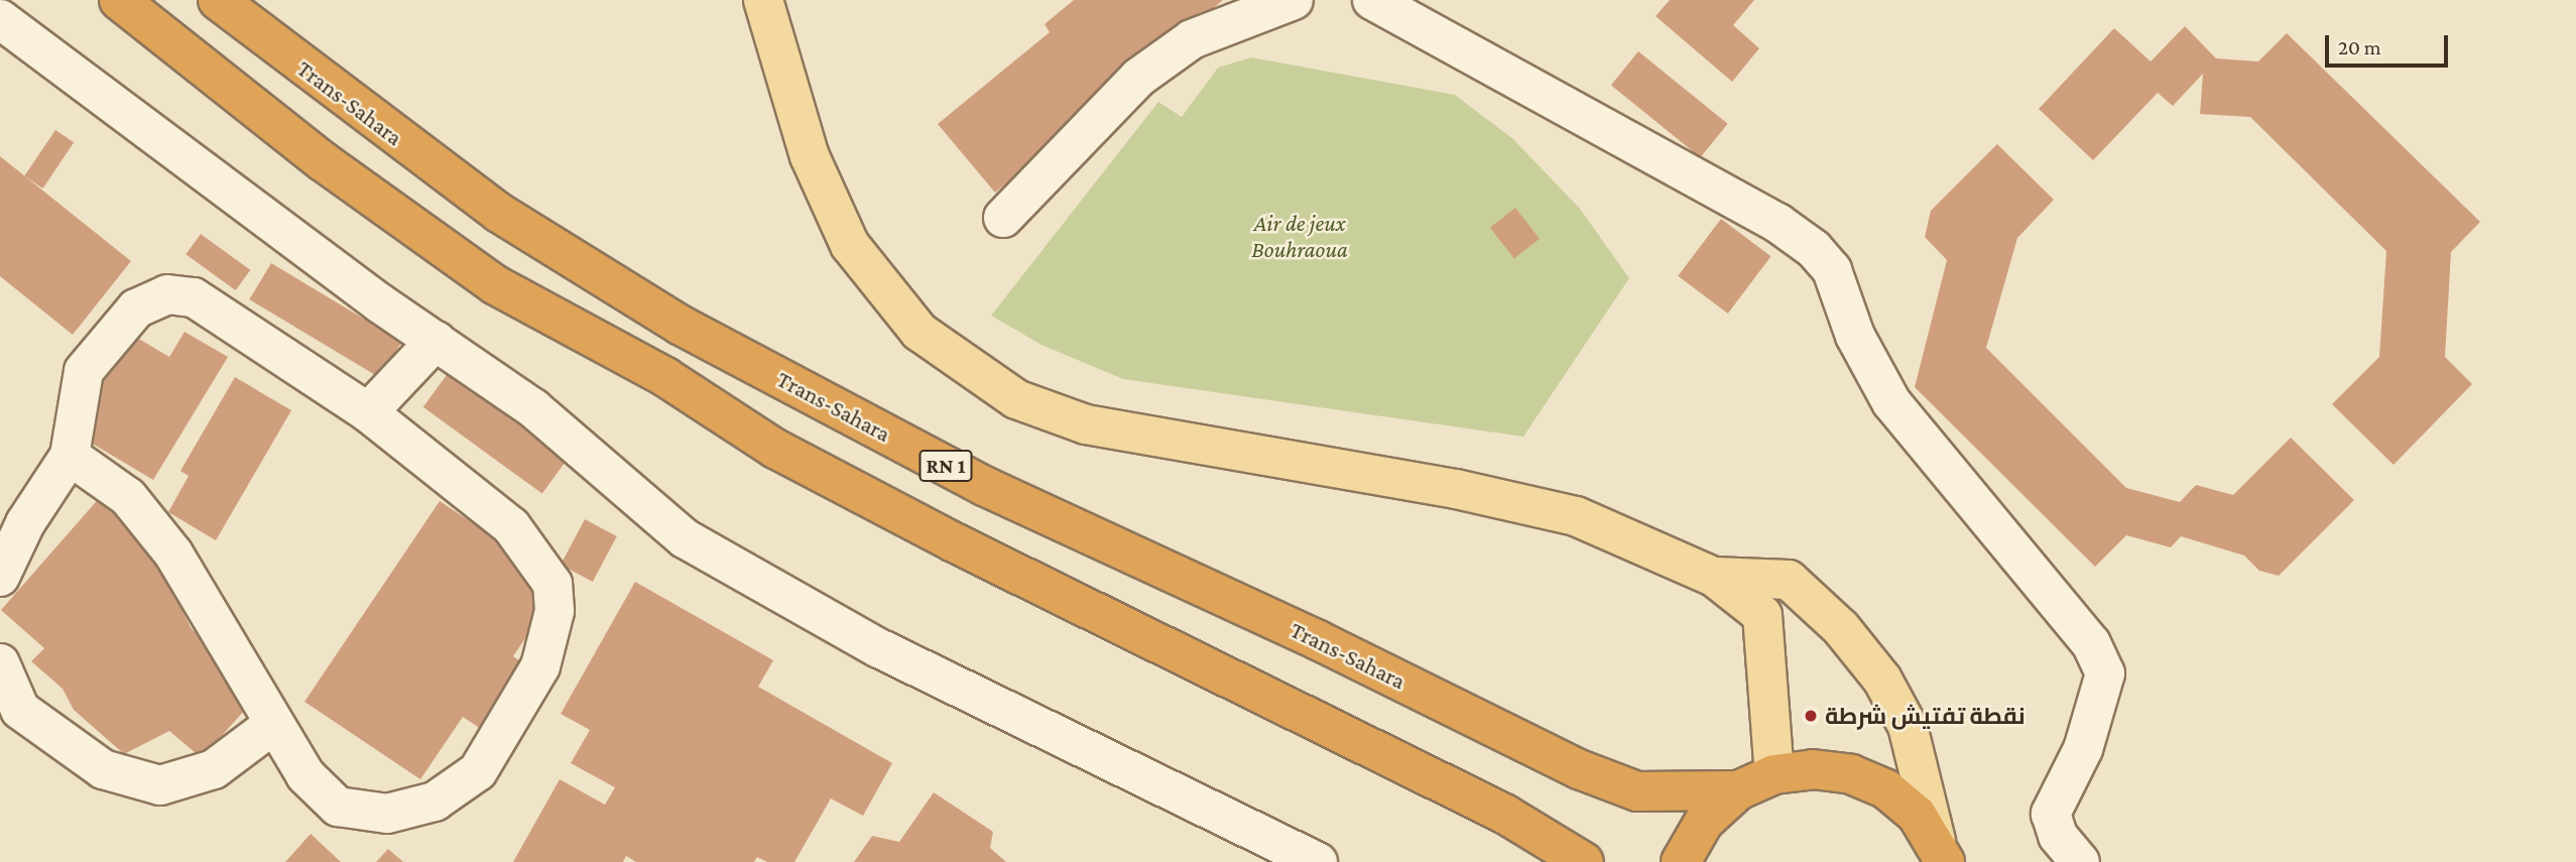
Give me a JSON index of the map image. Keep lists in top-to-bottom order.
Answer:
{
  "streets": {
    "highway": ["Trans-Sahara", "RN 1"]
  },
  "parks": ["Air de jeux Bouhraoua"],
  "places": ["نقطة تفتيش شرطة"],
  "scale_bar": "20 m"
}
